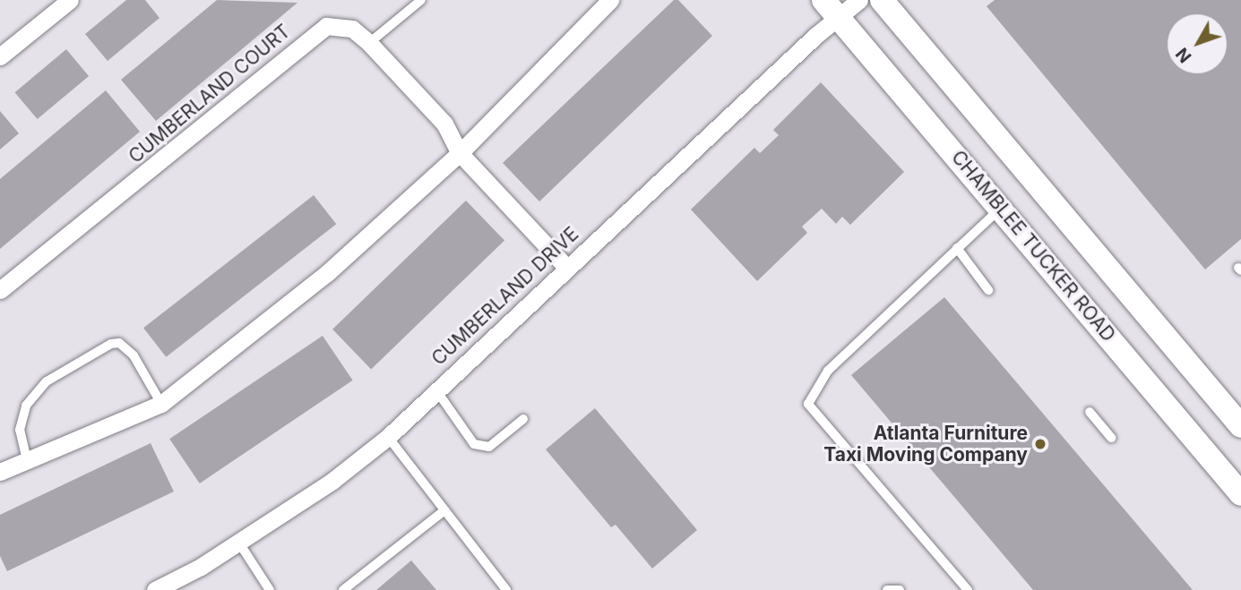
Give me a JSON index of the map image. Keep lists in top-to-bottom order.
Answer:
{
  "streets": {
    "main road": ["CHAMBLEE TUCKER ROAD"],
    "street": ["CUMBERLAND COURT", "CUMBERLAND DRIVE"]
  },
  "crossings": [
    ["CUMBERLAND COURT", "CUMBERLAND DRIVE"],
    ["CHAMBLEE TUCKER ROAD", "CUMBERLAND DRIVE"]
  ],
  "places": ["Atlanta Furniture Taxi Moving Company"],
  "north": "bottom left"
}
